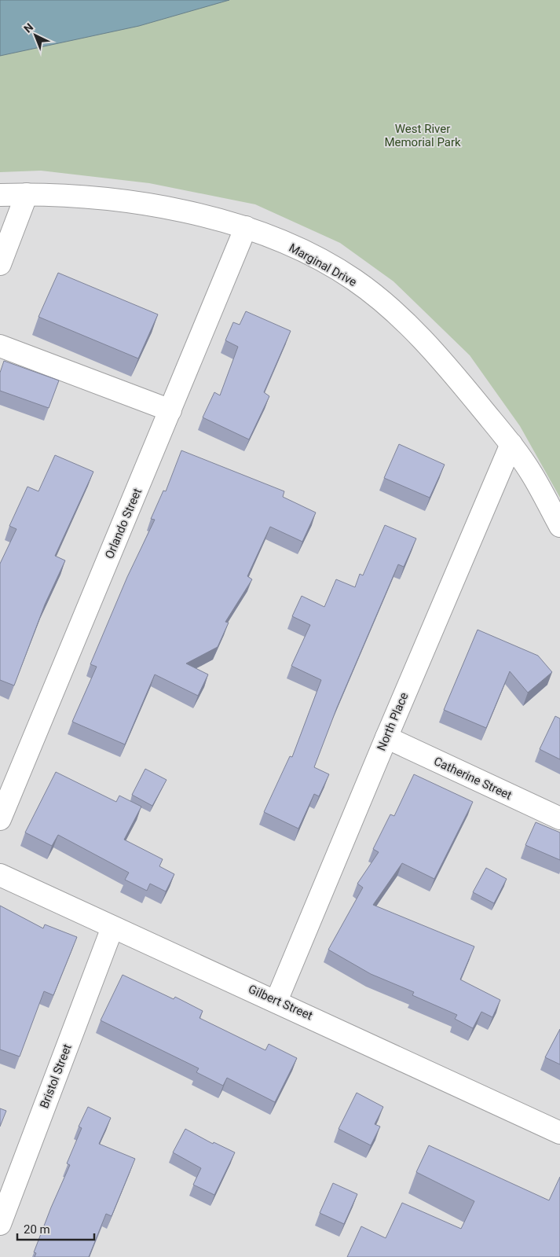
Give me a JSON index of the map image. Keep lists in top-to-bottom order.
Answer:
{
  "streets": {
    "street": [
      "Marginal Drive",
      "Orlando Street",
      "North Place",
      "Catherine Street",
      "Gilbert Street",
      "Bristol Street"
    ]
  },
  "crossings": [
    ["Marginal Drive", "Orlando Street"],
    ["Marginal Drive", "North Place"],
    ["North Place", "Catherine Street"],
    ["North Place", "Gilbert Street"],
    ["Gilbert Street", "Bristol Street"]
  ],
  "parks": ["West River Memorial Park"],
  "scale_bar": "20 m",
  "north": "top left"
}
